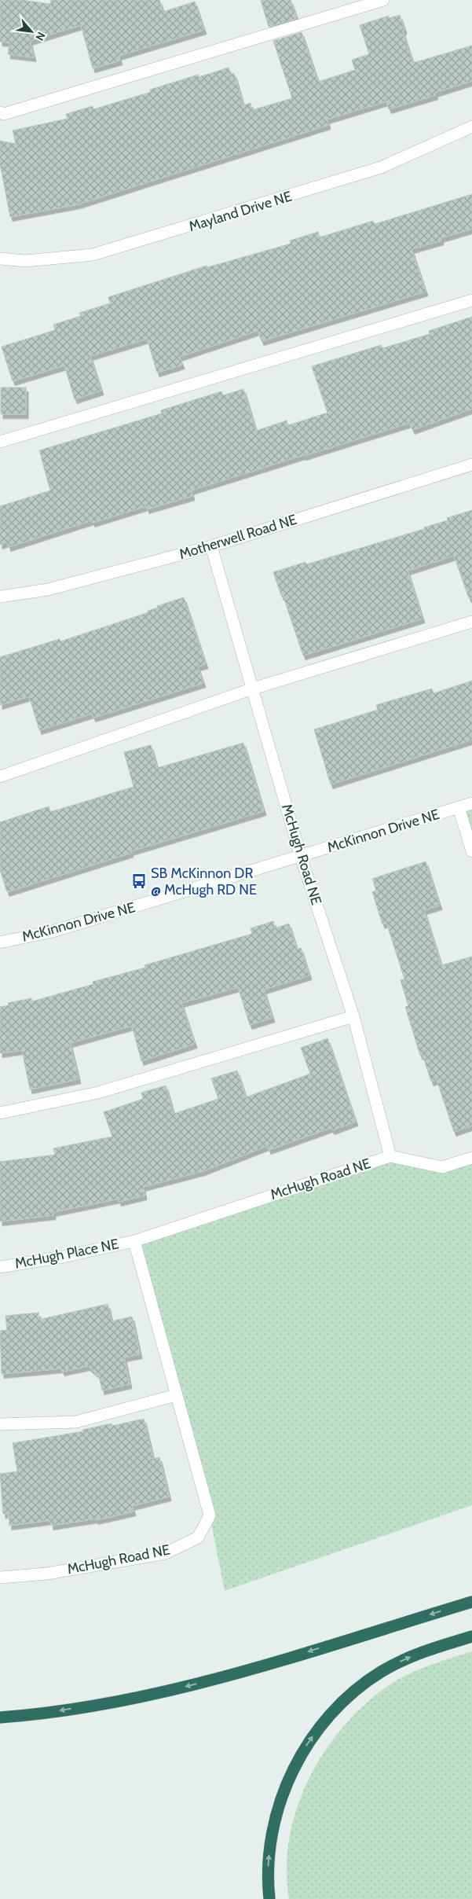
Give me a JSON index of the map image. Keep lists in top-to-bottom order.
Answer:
{
  "streets": {
    "street": [
      "Mayland Drive NE",
      "Motherwell Road NE",
      "McKinnon Drive NE",
      "McHugh Road NE",
      "McHugh Place NE"
    ]
  },
  "crossings": [
    ["Motherwell Road NE", "McHugh Road NE"],
    ["McKinnon Drive NE", "McHugh Road NE"],
    ["McHugh Road NE", "McHugh Place NE"]
  ],
  "places": {
    "bus stop": ["SB McKinnon DR @ McHugh RD NE"]
  },
  "north": "bottom right"
}
